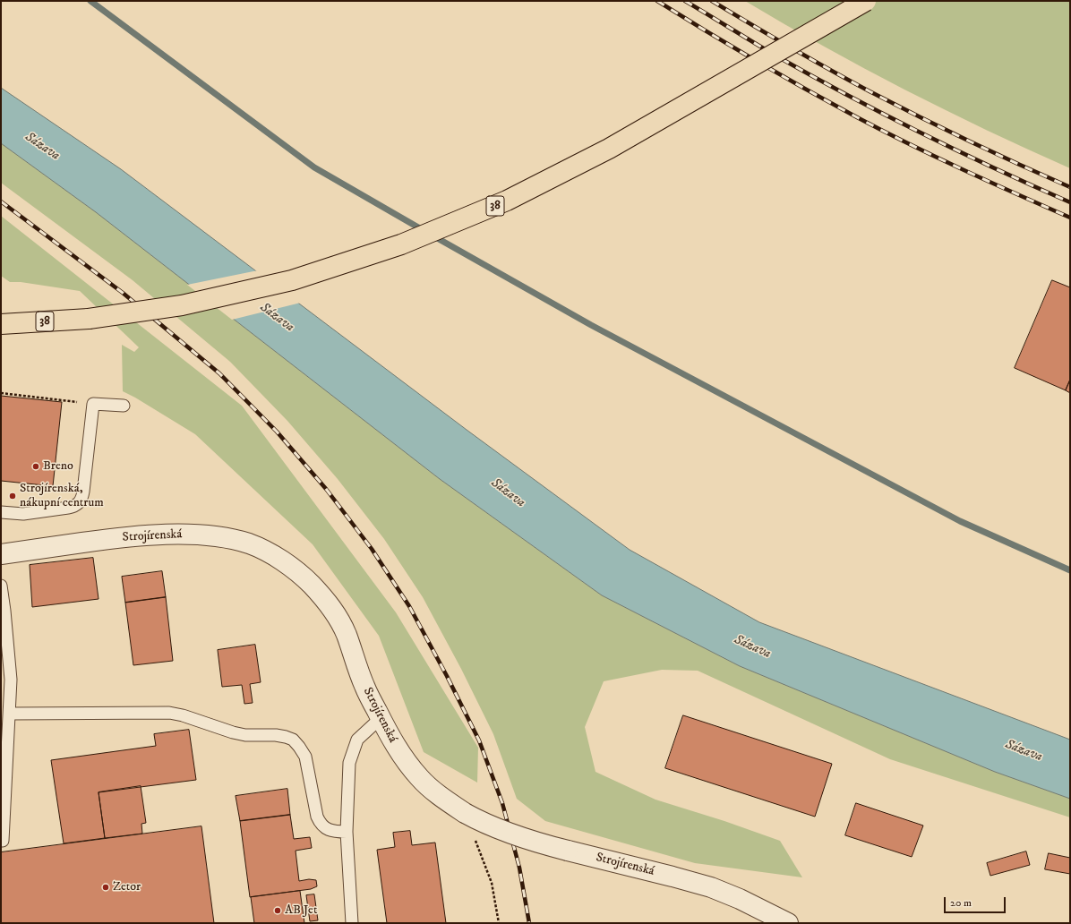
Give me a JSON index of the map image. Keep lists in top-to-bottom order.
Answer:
{
  "streets": {
    "main road": ["38"],
    "street": ["Strojírenská"]
  },
  "water": ["Sázava"],
  "places": [
    "Breno",
    "Strojírenská, nákupní centrum",
    "Zetor",
    "AB Jet"
  ],
  "scale_bar": "20 m"
}
